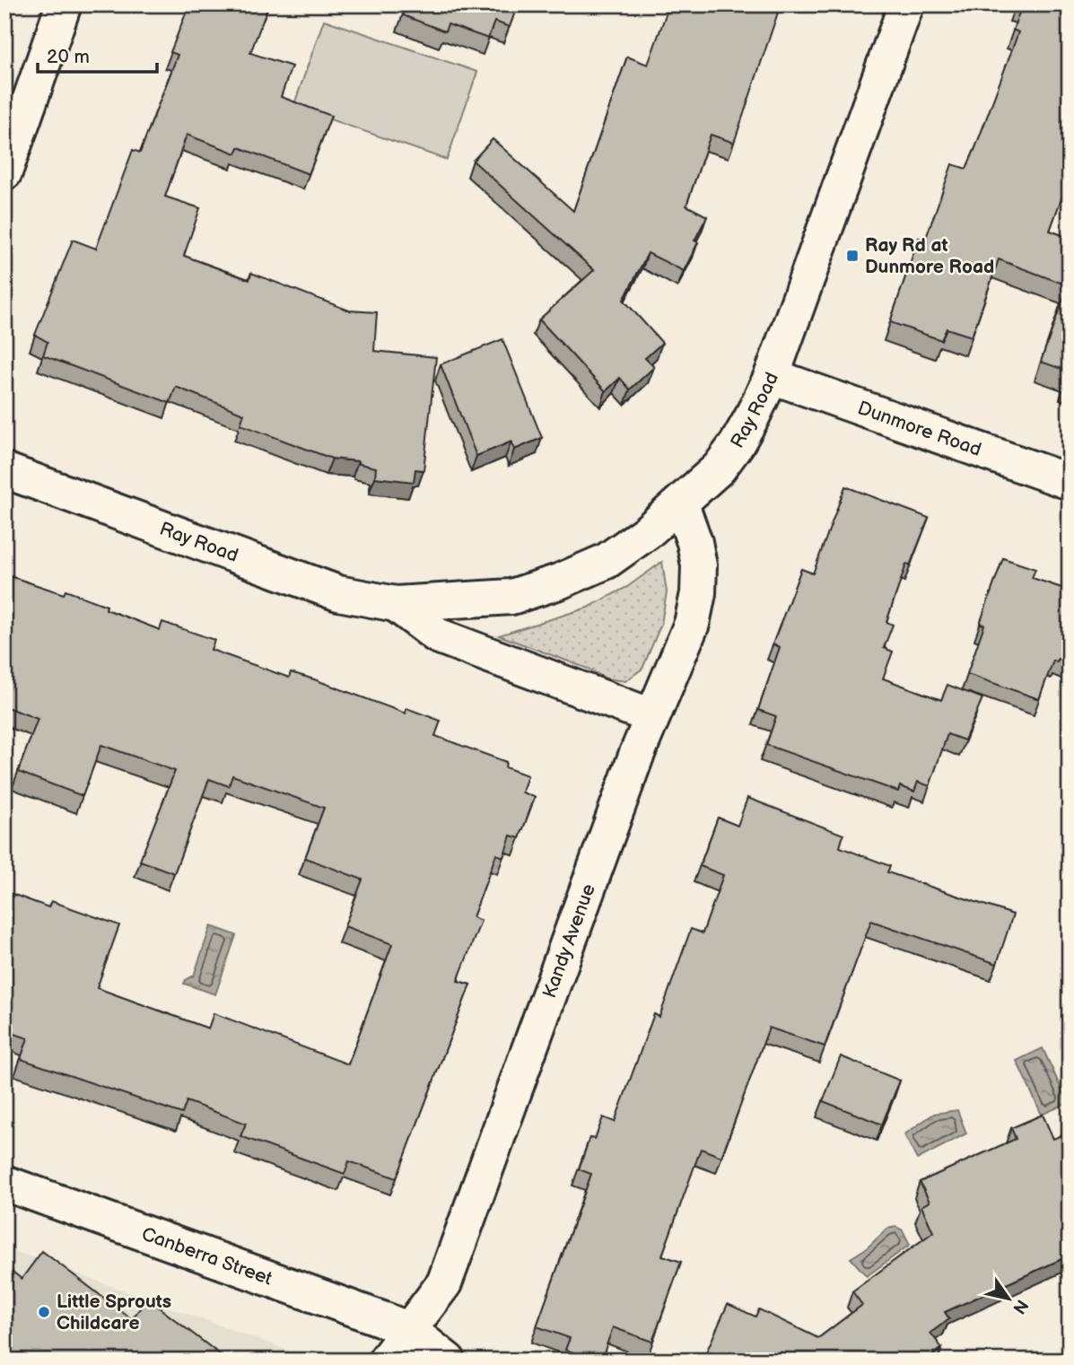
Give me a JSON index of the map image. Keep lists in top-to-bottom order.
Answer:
{
  "streets": {
    "street": [
      "Ray Road",
      "Dunmore Road",
      "Kandy Avenue",
      "Canberra Street"
    ]
  },
  "crossings": [
    ["Ray Road", "Dunmore Road"],
    ["Ray Road", "Kandy Avenue"],
    ["Kandy Avenue", "Canberra Street"]
  ],
  "places": {
    "transit": ["Ray Rd at Dunmore Road"],
    "other": ["Little Sprouts Childcare"]
  },
  "scale_bar": "20 m",
  "north": "bottom right"
}
